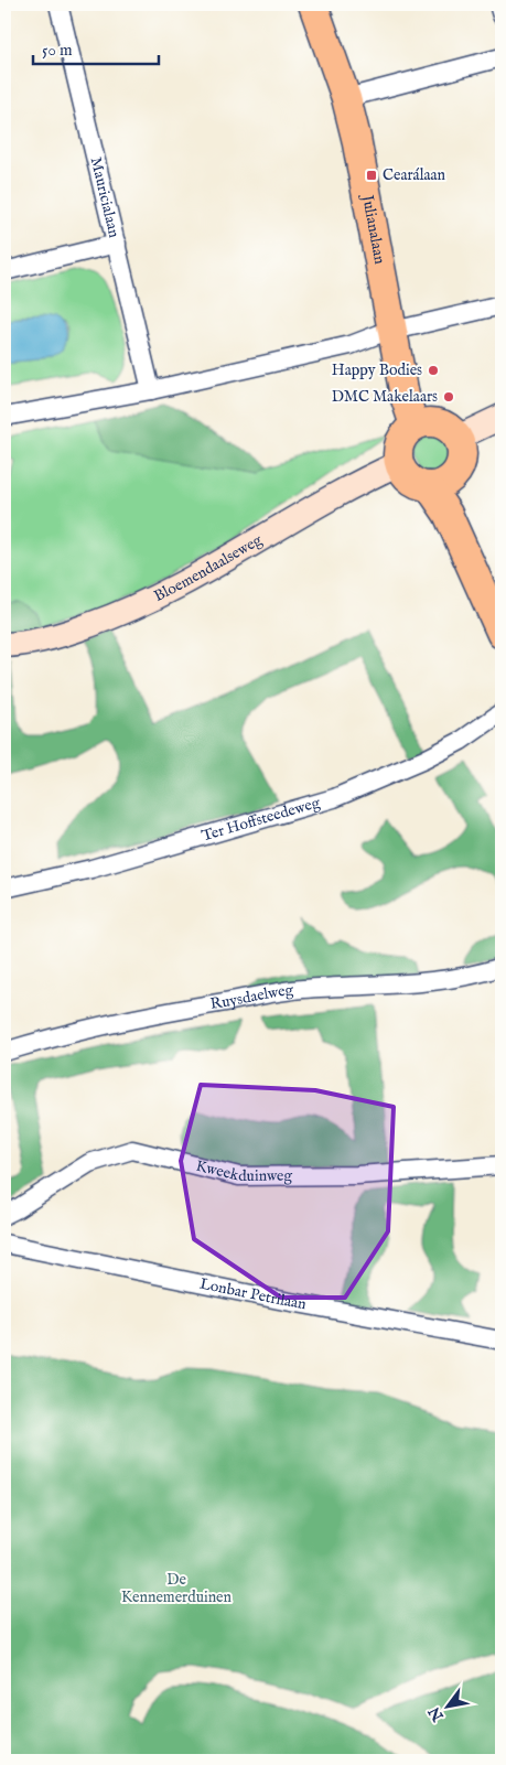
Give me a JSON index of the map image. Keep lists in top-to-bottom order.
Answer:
{
  "streets": {
    "main road": ["Julianalaan"],
    "street": [
      "Mauricialaan",
      "Bloemendaalseweg",
      "Ter Hoffsteedeweg",
      "Ruysdaelweg",
      "Kweekduinweg",
      "Lonbar Petrilaan"
    ]
  },
  "crossings": [
    ["Julianalaan", "Bloemendaalseweg"]
  ],
  "parks": ["De Kennemerduinen"],
  "places": {
    "transit": ["Cearálaan"],
    "other": ["Happy Bodies", "DMC Makelaars"]
  },
  "scale_bar": "50 m",
  "north": "bottom left"
}
